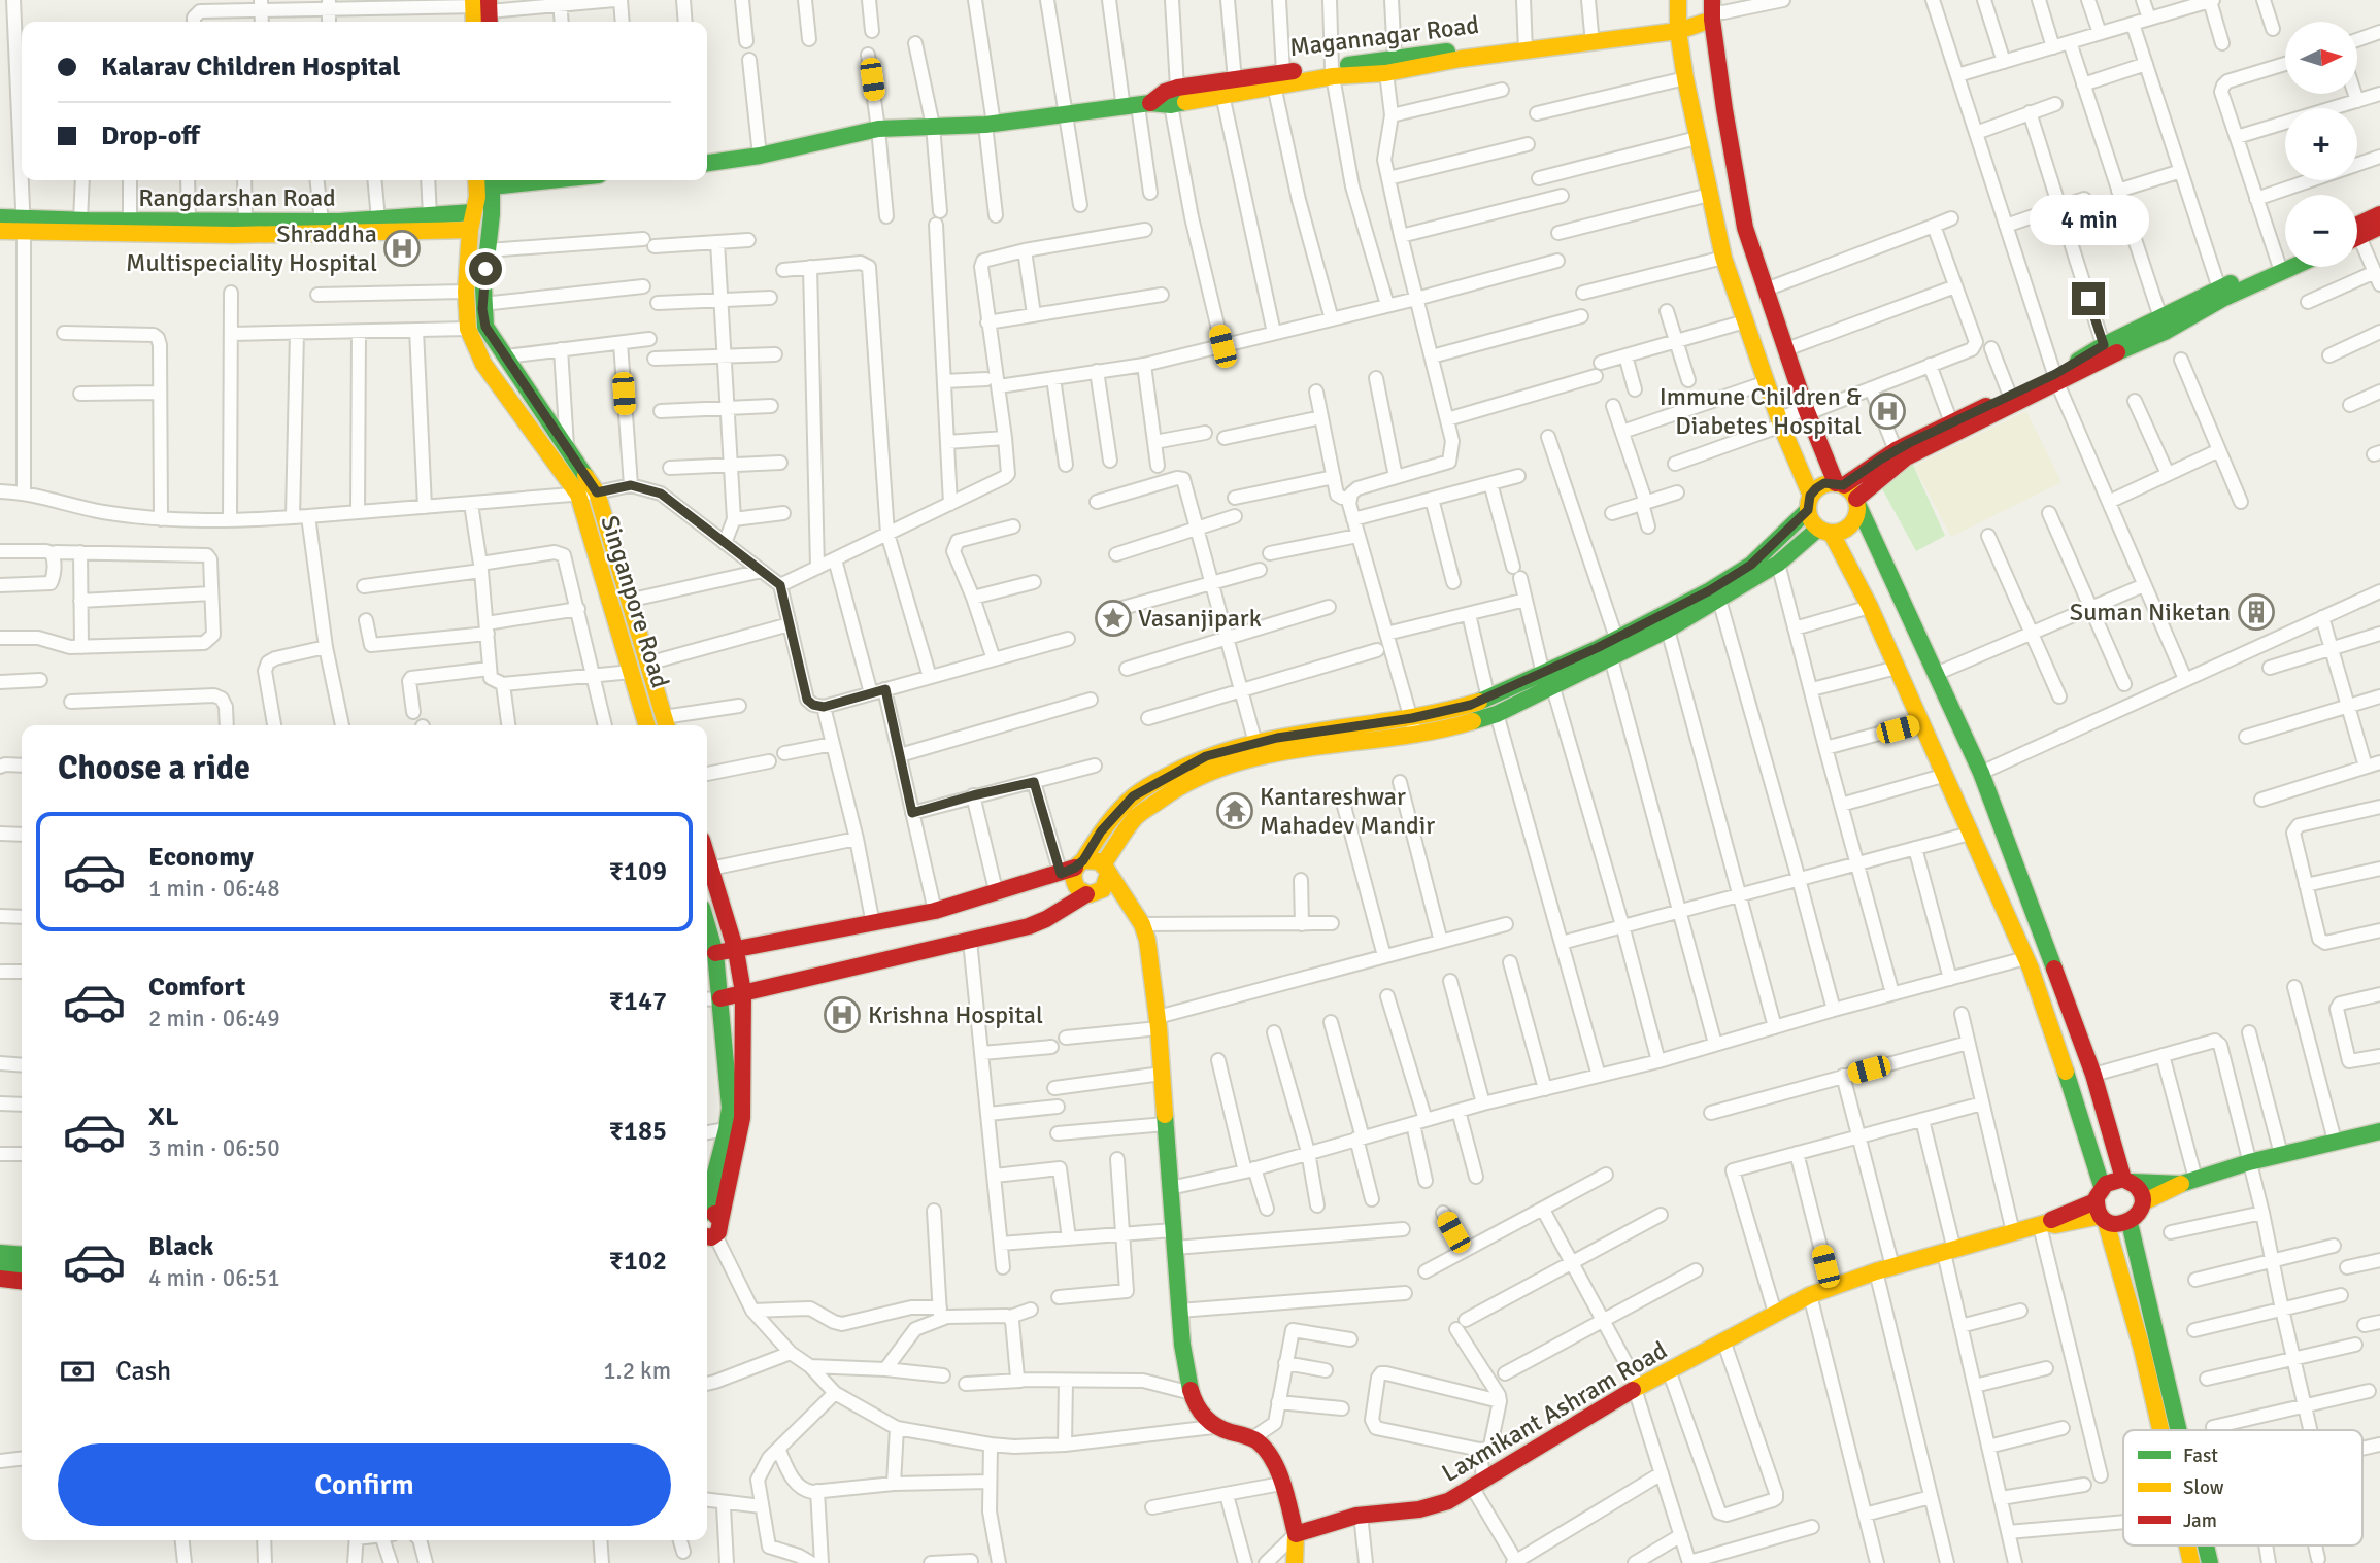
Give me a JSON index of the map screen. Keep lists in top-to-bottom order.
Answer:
{
  "streets": {
    "main road": [
      "Magannagar Road",
      "Rangdarshan Road",
      "Singanpore Road",
      "Laxmikant Ashram Road"
    ]
  },
  "crossings": [
    ["Rangdarshan Road", "Singanpore Road"]
  ],
  "places": {
    "hospital": ["Shraddha Multispeciality Hospital", "Immune Children & Diabetes Hospital", "Krishna Hospital"],
    "building": ["Suman Niketan"],
    "place": ["Vasanjipark"],
    "temple": ["Kantareshwar Mahadev Mandir"]
  },
  "legend": ["Fast", "Slow", "Jam"],
  "north": "right",
  "page": {
    "map_buttons": ["+", "−"],
    "banner": ["Kalarav Children Hospital", "Drop-off"],
    "bubble": "4 min",
    "heading": "Choose a ride",
    "list": [
      {
        "name": "Economy",
        "note": "1 min · 06:48",
        "value": "₹109"
      },
      {
        "name": "Comfort",
        "note": "2 min · 06:49",
        "value": "₹147"
      },
      {
        "name": "XL",
        "note": "3 min · 06:50",
        "value": "₹185"
      },
      {
        "name": "Black",
        "note": "4 min · 06:51",
        "value": "₹102"
      }
    ],
    "pay": ["Cash", "1.2 km"],
    "buttons": "Confirm"
  }
}
